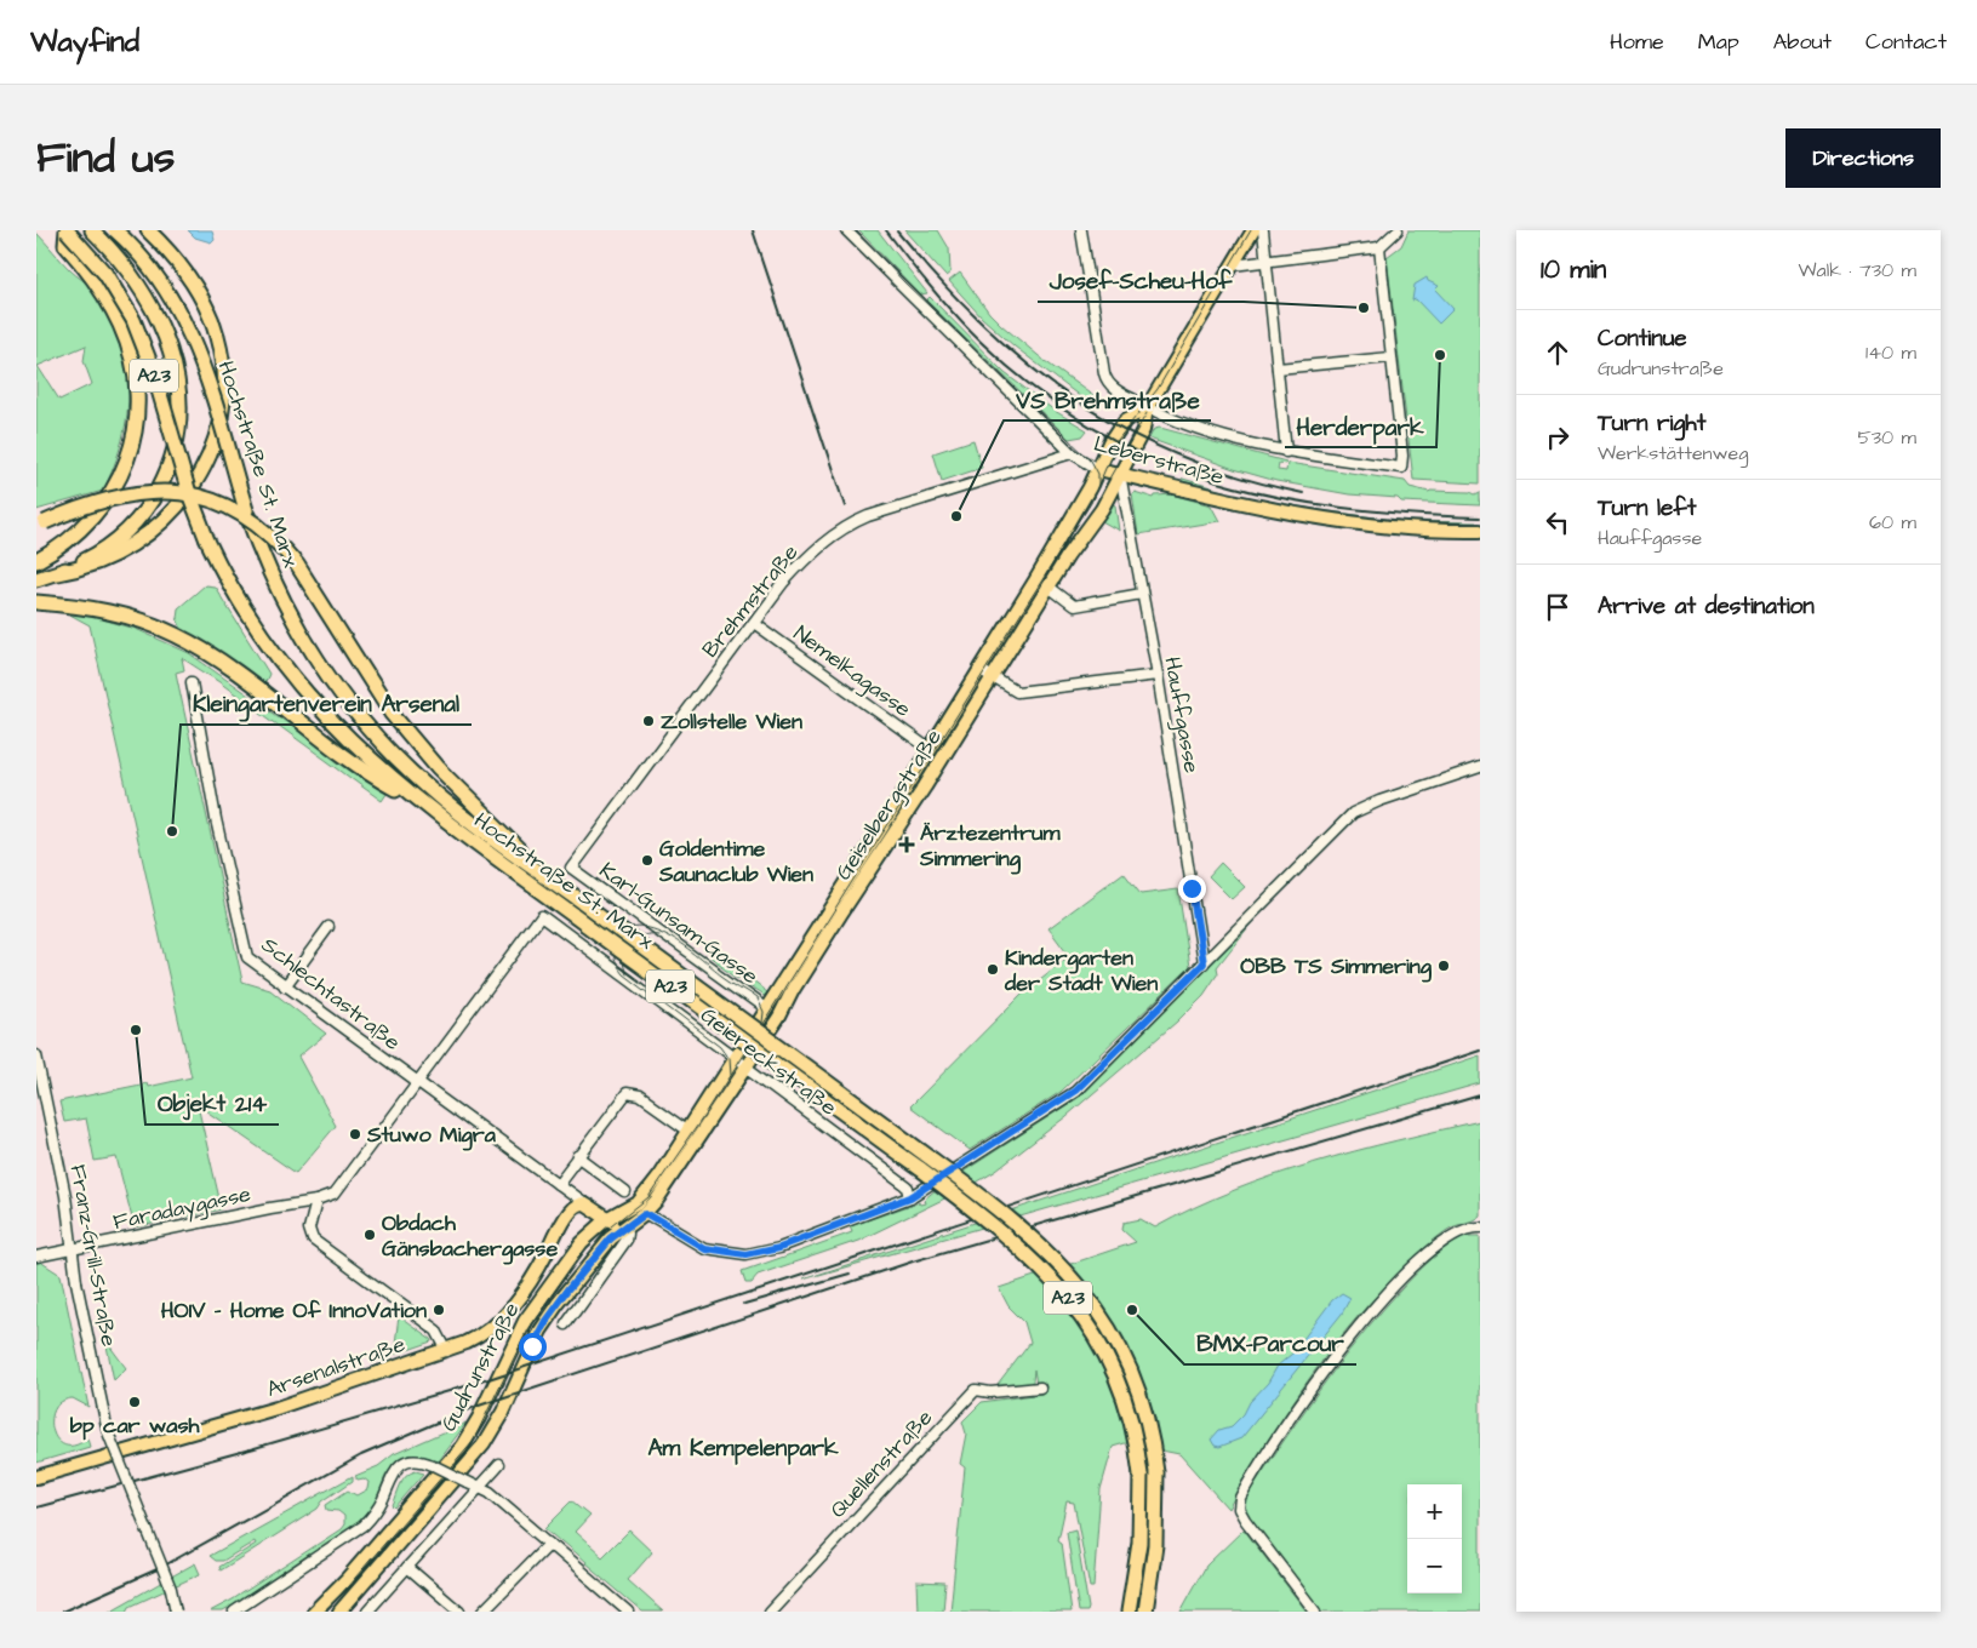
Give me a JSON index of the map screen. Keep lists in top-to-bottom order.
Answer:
{
  "streets": {
    "highway": ["A23", "Hochstraße St. Marx"],
    "main road": [
      "Leberstraße",
      "Geiselbergstraße",
      "Arsenalstraße",
      "Gudrunstraße"
    ],
    "street": [
      "Brehmstraße",
      "Nemelkagasse",
      "Hauffgasse",
      "Karl-Gunsam-Gasse",
      "Schlechtastraße",
      "Geiereckstraße",
      "Faradaygasse",
      "Franz-Grill-Straße",
      "Quellenstraße"
    ]
  },
  "crossings": [
    ["Leberstraße", "Brehmstraße"],
    ["Leberstraße", "Hauffgasse"],
    ["Leberstraße", "Geiselbergstraße"],
    ["Brehmstraße", "Nemelkagasse"],
    ["Brehmstraße", "Karl-Gunsam-Gasse"],
    ["Nemelkagasse", "Geiselbergstraße"],
    ["Hauffgasse", "Geiselbergstraße"],
    ["Geiselbergstraße", "Karl-Gunsam-Gasse"],
    ["Geiselbergstraße", "Geiereckstraße"],
    ["Geiselbergstraße", "Gudrunstraße"],
    ["Schlechtastraße", "Geiereckstraße"],
    ["Schlechtastraße", "Faradaygasse"],
    ["Schlechtastraße", "Arsenalstraße"],
    ["Geiereckstraße", "Faradaygasse"],
    ["Faradaygasse", "Franz-Grill-Straße"]
  ],
  "districts": ["Am Kempelenpark"],
  "places": {
    "other": [
      "Josef-Scheu-Hof",
      "Herderpark",
      "VS Brehmstraße",
      "Zollstelle Wien",
      "Kleingartenverein Arsenal",
      "Goldentime Saunaclub Wien",
      "ÖBB TS Simmering",
      "Kindergarten der Stadt Wien",
      "Objekt 214",
      "Stuwo Migra",
      "Obdach Gänsbachergasse",
      "HOIV - Home Of InnoVation",
      "BMX-Parcour",
      "bp car wash"
    ],
    "health": ["Ärztezentrum Simmering"]
  },
  "page": {
    "header": "Wayfind",
    "nav": [
      "Home",
      "Map",
      "About",
      "Contact"
    ],
    "title": "Find us",
    "buttons": "Directions",
    "heading": ["10 min", "Walk · 730 m"],
    "list": [
      ["Continue", "Gudrunstraße", "140 m"],
      ["Turn right", "Werkstättenweg", "530 m"],
      ["Turn left", "Hauffgasse", "60 m"],
      "Arrive at destination"
    ],
    "map_buttons": ["+", "−"]
  }
}
